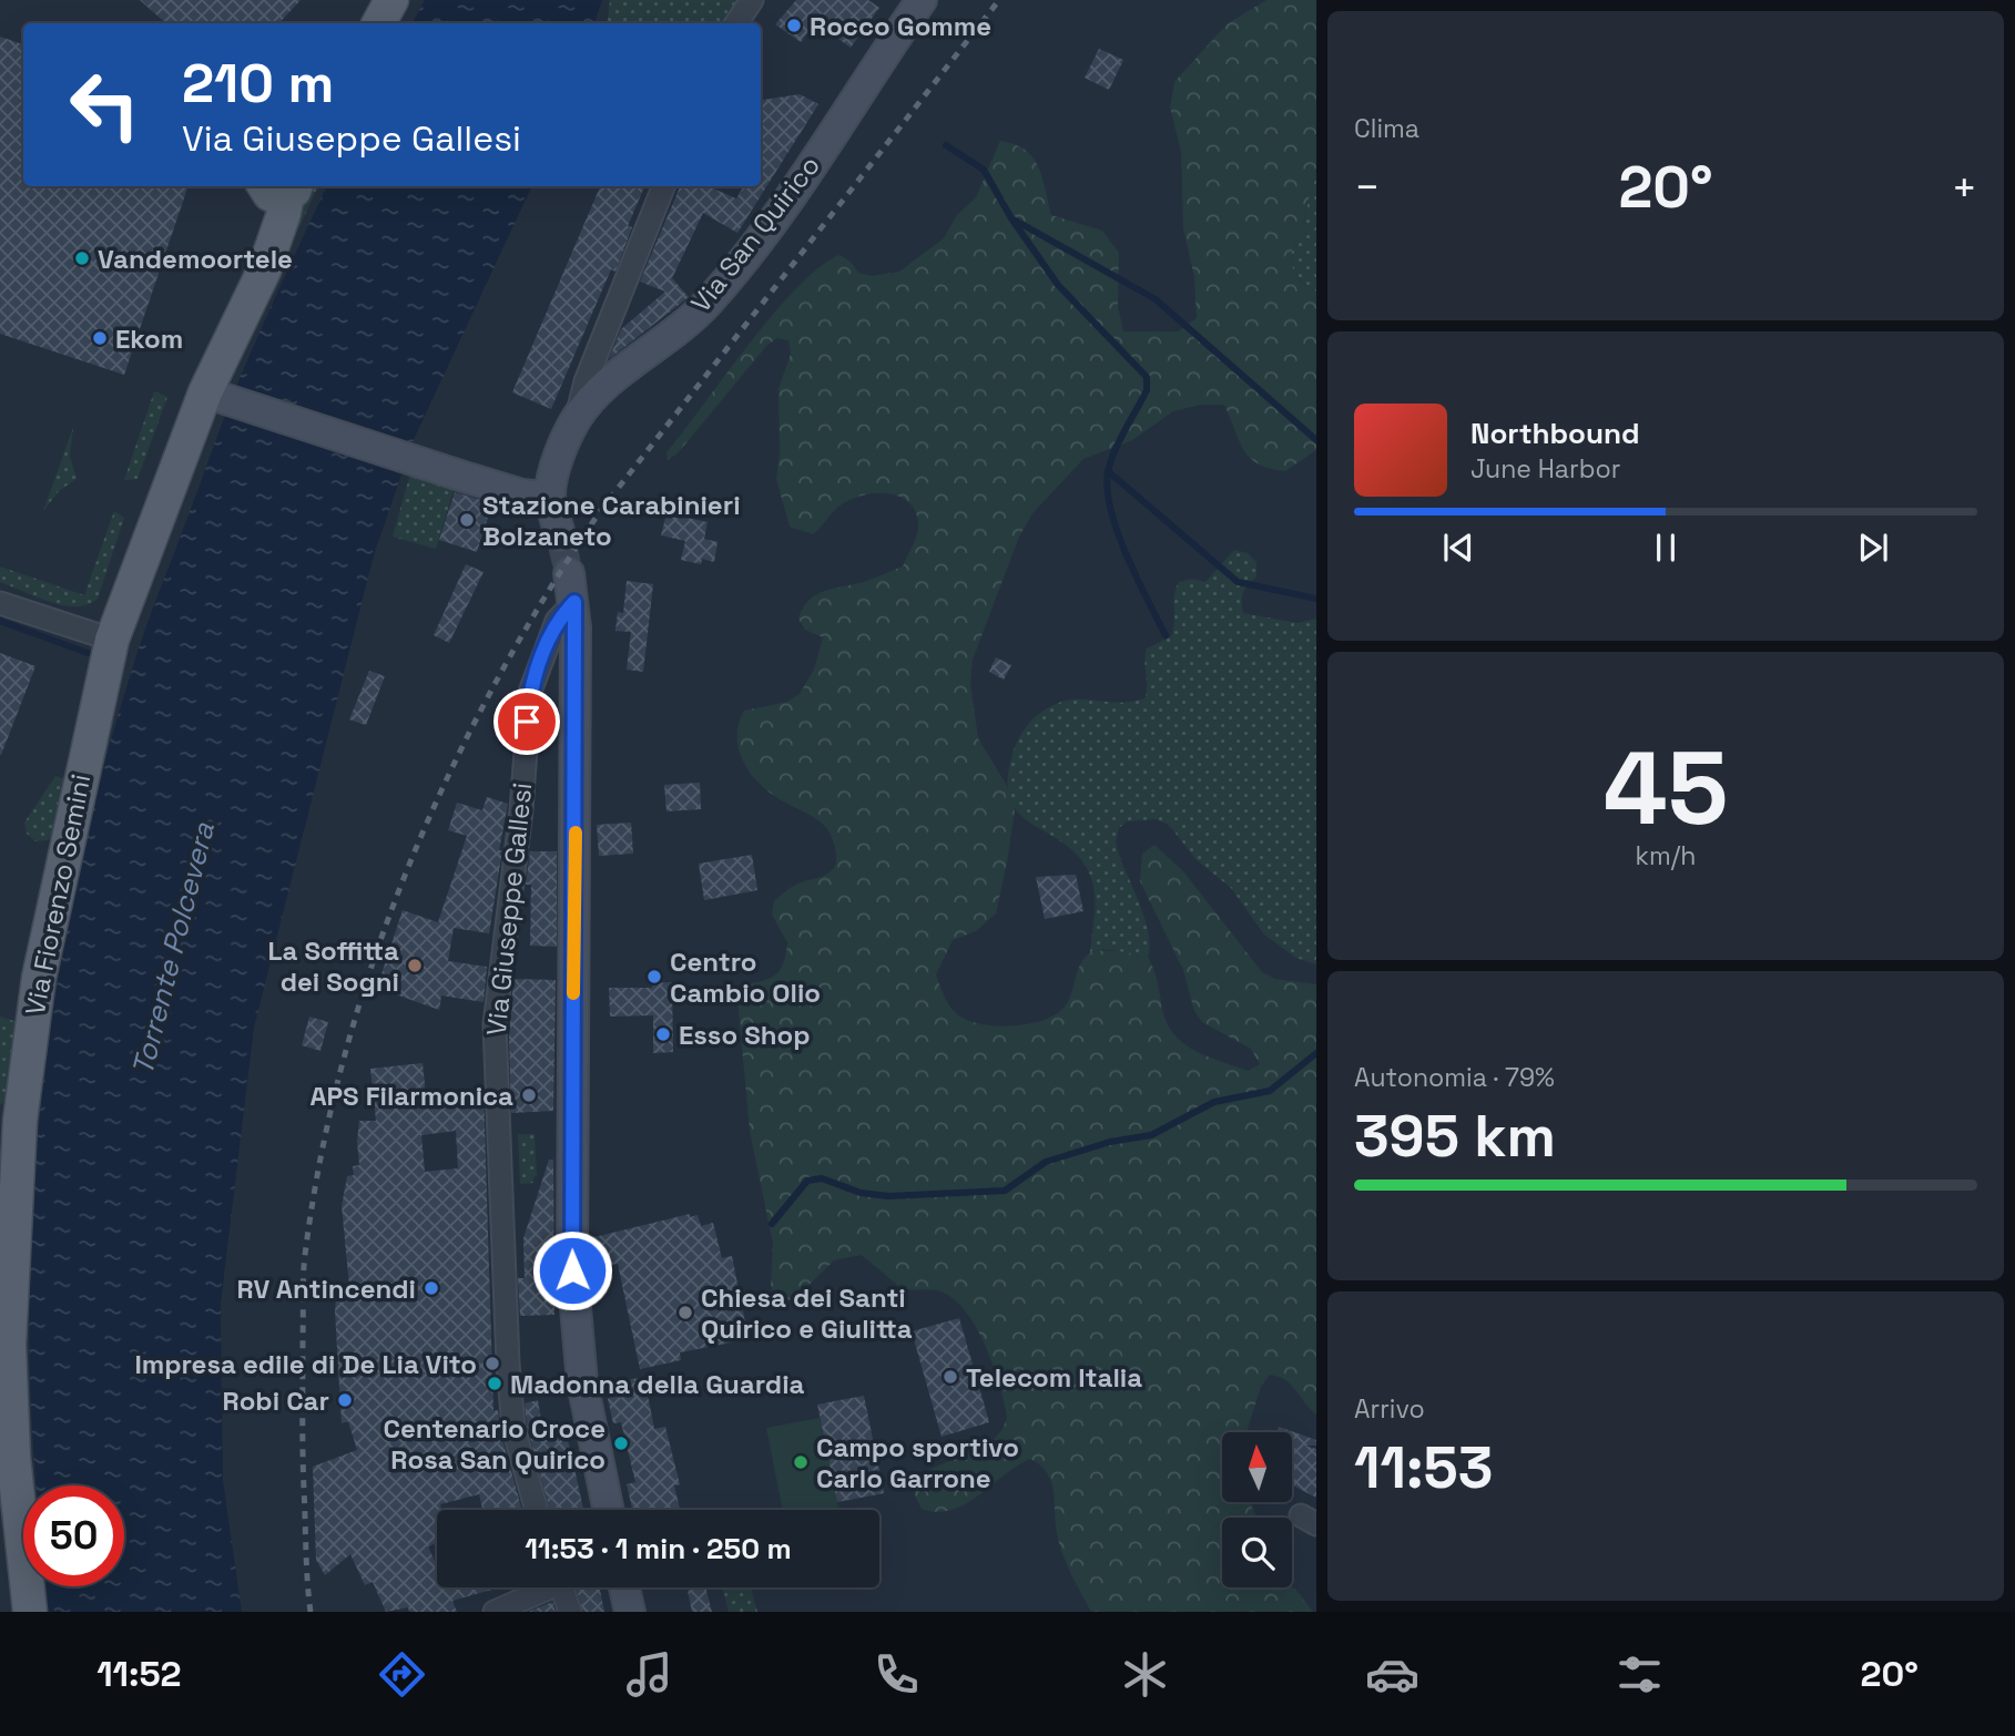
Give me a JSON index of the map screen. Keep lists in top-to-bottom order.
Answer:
{
  "streets": {
    "main road": ["Via San Quirico", "Via Fiorenzo Semini"],
    "street": ["Via Giuseppe Gallesi"]
  },
  "water": ["Torrente Polcevera"],
  "places": [
    "Rocco Gomme",
    "Vandemoortele",
    "Ekom",
    "Stazione Carabinieri Bolzaneto",
    "La Soffitta dei Sogni",
    "Centro Cambio Olio",
    "Esso Shop",
    "APS Filarmonica",
    "RV Antincendi",
    "Chiesa dei Santi Quirico e Giulitta",
    "Impresa edile di De Lia Vito",
    "Telecom Italia",
    "Madonna della Guardia",
    "Robi Car",
    "Centenario Croce Rosa San Quirico",
    "Campo sportivo Carlo Garrone"
  ],
  "north": "top",
  "page": {
    "tile": [
      "Clima",
      ["45", "km/h"],
      ["Autonomia · 79%", "395 km"],
      ["Arrivo", "11:53"]
    ],
    "turn": ["210 m", "Via Giuseppe Gallesi"],
    "heat": ["−", "20°", "+"],
    "song": ["Northbound", "June Harbor"],
    "limit": "50",
    "trip": "11:53 · 1 min · 250 m",
    "tabs": ["11:52", "20°"]
  }
}
